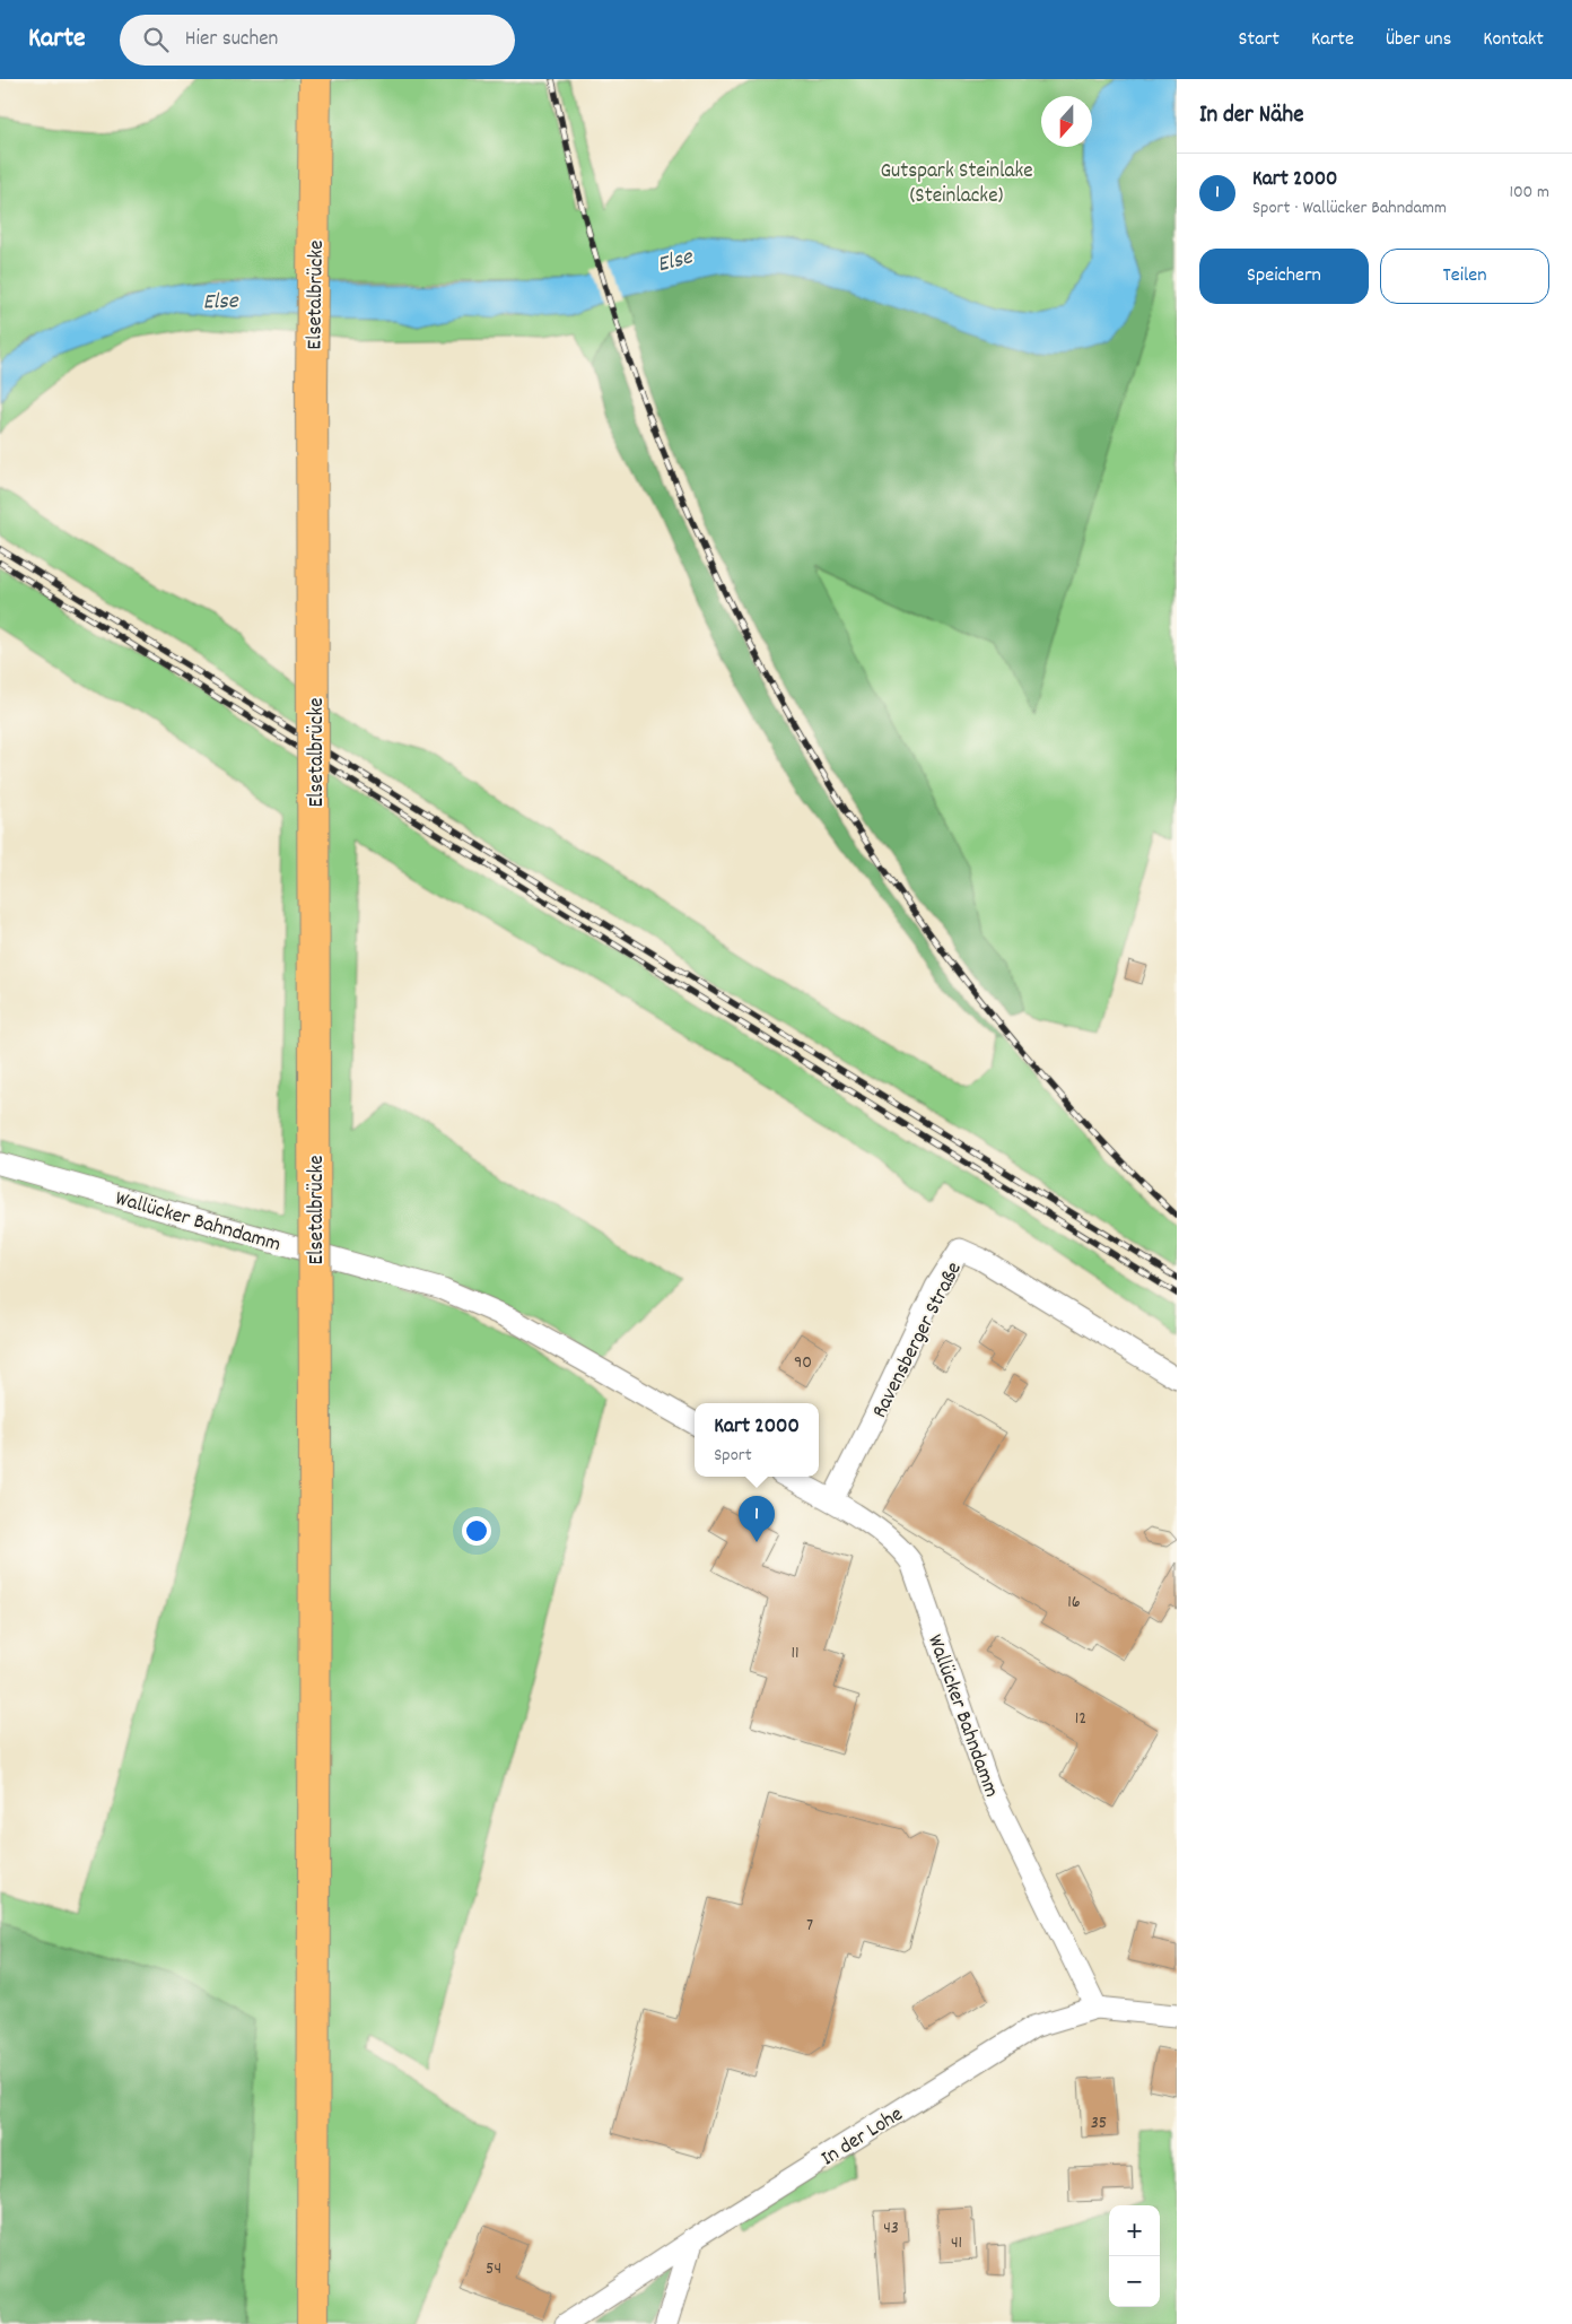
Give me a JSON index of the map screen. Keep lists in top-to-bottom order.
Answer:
{
  "streets": {
    "main road": ["Elsetalbrücke"],
    "street": ["Wallücker Bahndamm", "Ravensberger Straße", "In der Lohe"]
  },
  "crossings": [
    ["Wallücker Bahndamm", "Ravensberger Straße"],
    ["Wallücker Bahndamm", "In der Lohe"]
  ],
  "water": ["Else"],
  "parks": ["Gutspark Steinlake (Steinlacke)"],
  "house_numbers": [
    "90",
    "16",
    "11",
    "12",
    "7",
    "35",
    "43",
    "41",
    "54"
  ],
  "north": "bottom",
  "page": {
    "header": "Karte",
    "search": "Hier suchen",
    "nav": [
      "Start",
      "Karte",
      "Über uns",
      "Kontakt"
    ],
    "heading": "In der Nähe",
    "list": [
      {
        "mark": "1",
        "name": "Kart 2000",
        "note": "Sport · Wallücker Bahndamm",
        "value": "100 m"
      }
    ],
    "buttons": ["Speichern", "Teilen"],
    "popup": ["Kart 2000", "Sport"],
    "pins": "1",
    "map_buttons": ["+", "−"]
  }
}
